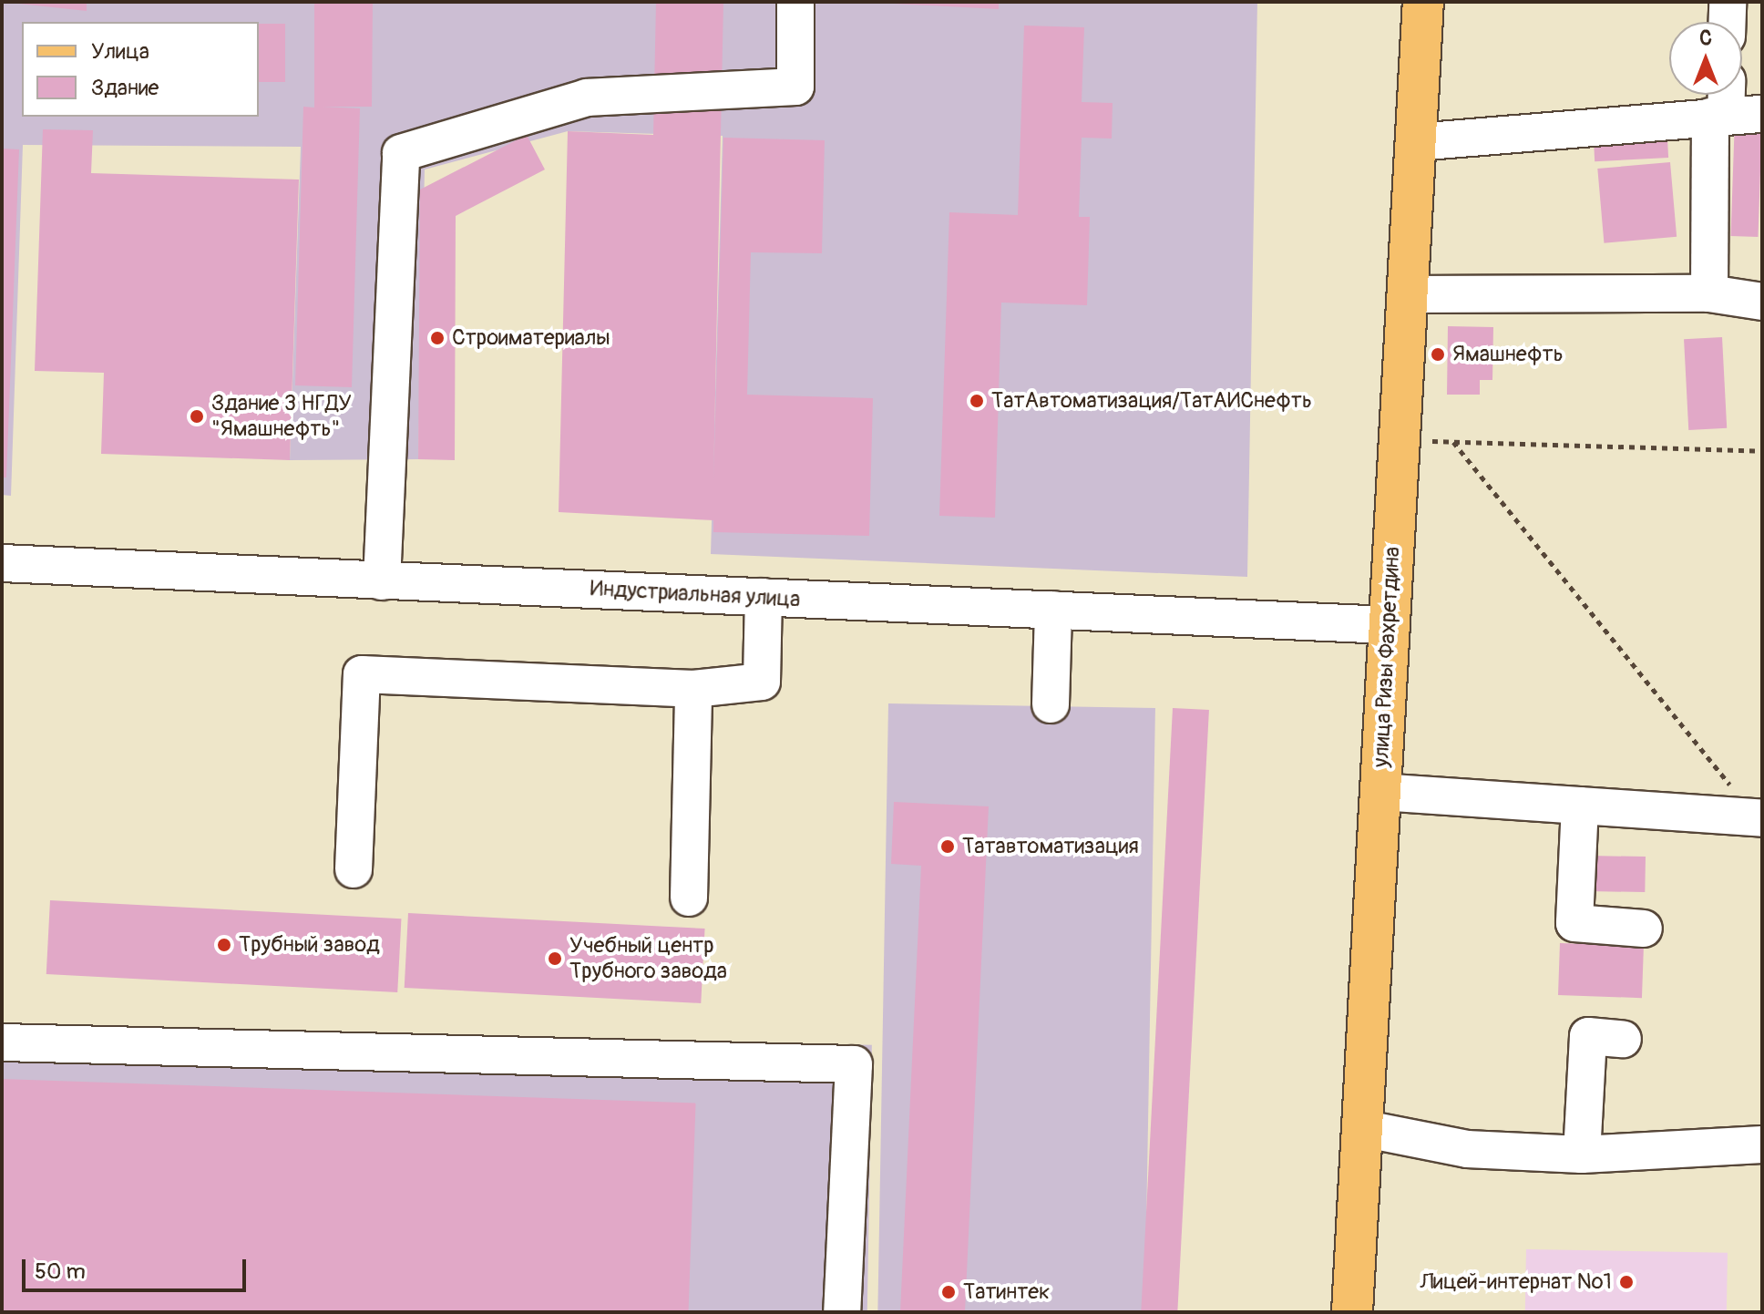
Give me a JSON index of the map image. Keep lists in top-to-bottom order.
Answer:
{
  "streets": {
    "main road": ["улица Ризы Фахретдина"],
    "street": ["Индустриальная улица"]
  },
  "crossings": [
    ["Индустриальная улица", "улица Ризы Фахретдина"]
  ],
  "places": [
    "Строиматериалы",
    "Ямашнефть",
    "ТатАвтоматизация/ТатАИСнефть",
    "Здание 3 НГДУ \"Ямашнефть\"",
    "Татавтоматизация",
    "Трубный завод",
    "Учебный центр Трубного завода",
    "Лицей-интернат №1",
    "Татинтек"
  ],
  "legend": ["Улица", "Здание"],
  "scale_bar": "50 m",
  "north": "top"
}
